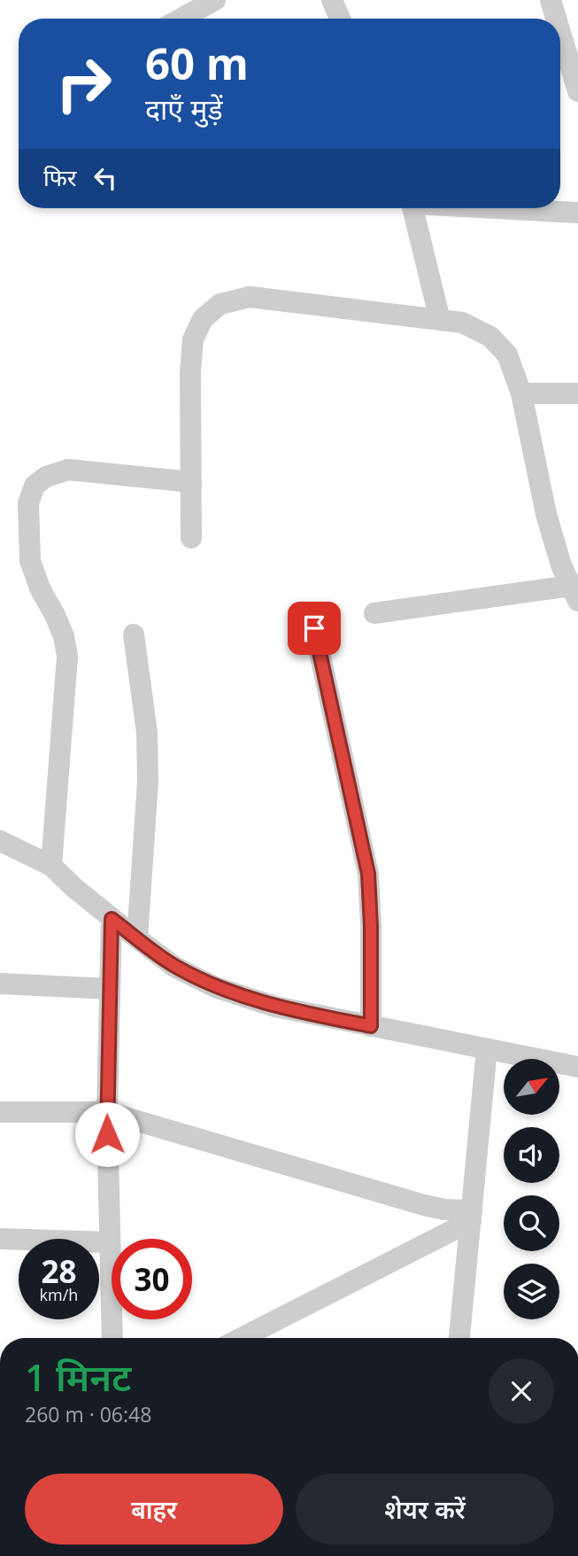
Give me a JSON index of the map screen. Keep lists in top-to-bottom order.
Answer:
{
  "north": "top right",
  "page": {
    "turn": ["60 m", "दाएँ मुड़ें"],
    "then": "फिर",
    "speed": "28 km/h",
    "limit": "30",
    "heading": ["1 मिनट", "260 m · 06:48"],
    "buttons": ["बाहर", "शेयर करें"]
  }
}
